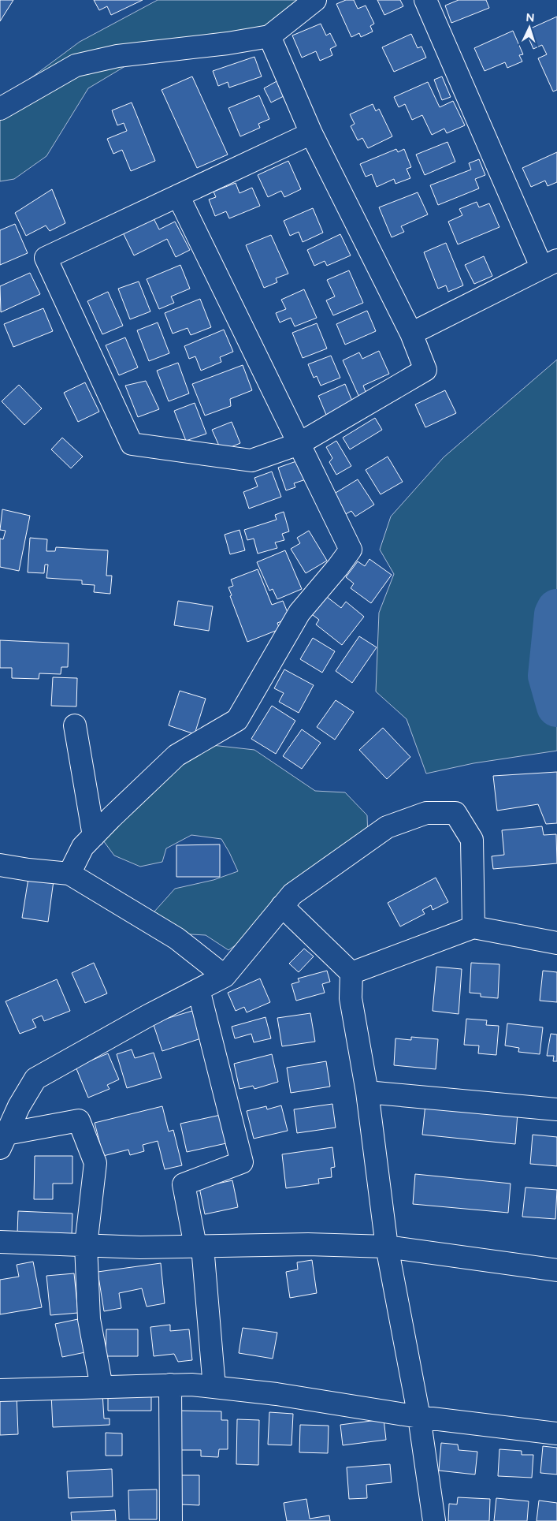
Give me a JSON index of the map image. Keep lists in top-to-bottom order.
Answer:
{
  "north": "top"
}
